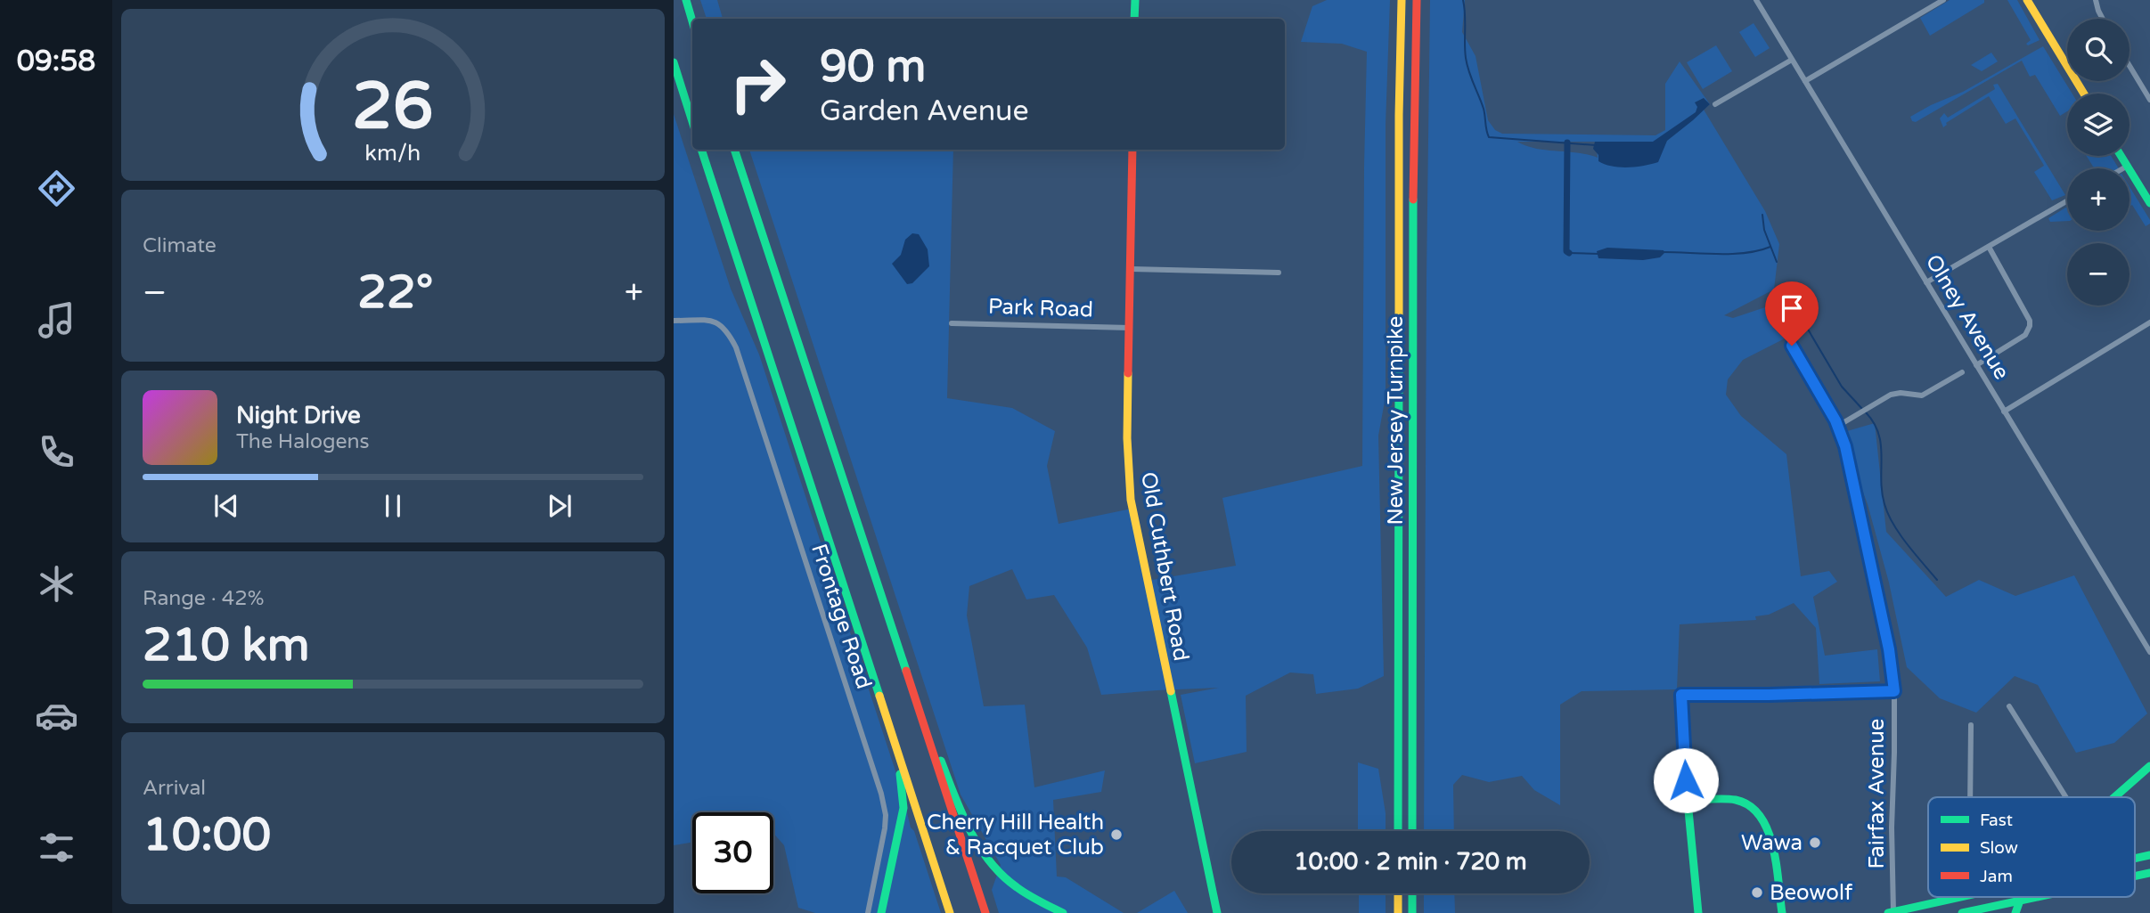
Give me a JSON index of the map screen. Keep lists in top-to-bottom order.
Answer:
{
  "streets": {
    "main road": ["New Jersey Turnpike", "Old Cuthbert Road"],
    "street": [
      "Park Road",
      "Olney Avenue",
      "Frontage Road",
      "Fairfax Avenue"
    ]
  },
  "crossings": [
    ["Park Road", "Old Cuthbert Road"]
  ],
  "places": ["Cherry Hill Health & Racquet Club", "Wawa", "Beowolf"],
  "legend": ["Fast", "Slow", "Jam"],
  "page": {
    "tabs": "09:58",
    "map_buttons": ["+", "−"],
    "turn": ["90 m", "Garden Avenue"],
    "tile": [
      "Climate",
      ["Range · 42%", "210 km"],
      ["Arrival", "10:00"]
    ],
    "heat": ["−", "22°", "+"],
    "song": ["Night Drive", "The Halogens"],
    "limit": "30",
    "trip": "10:00 · 2 min · 720 m",
    "gauge": ["26", "km/h"]
  }
}
